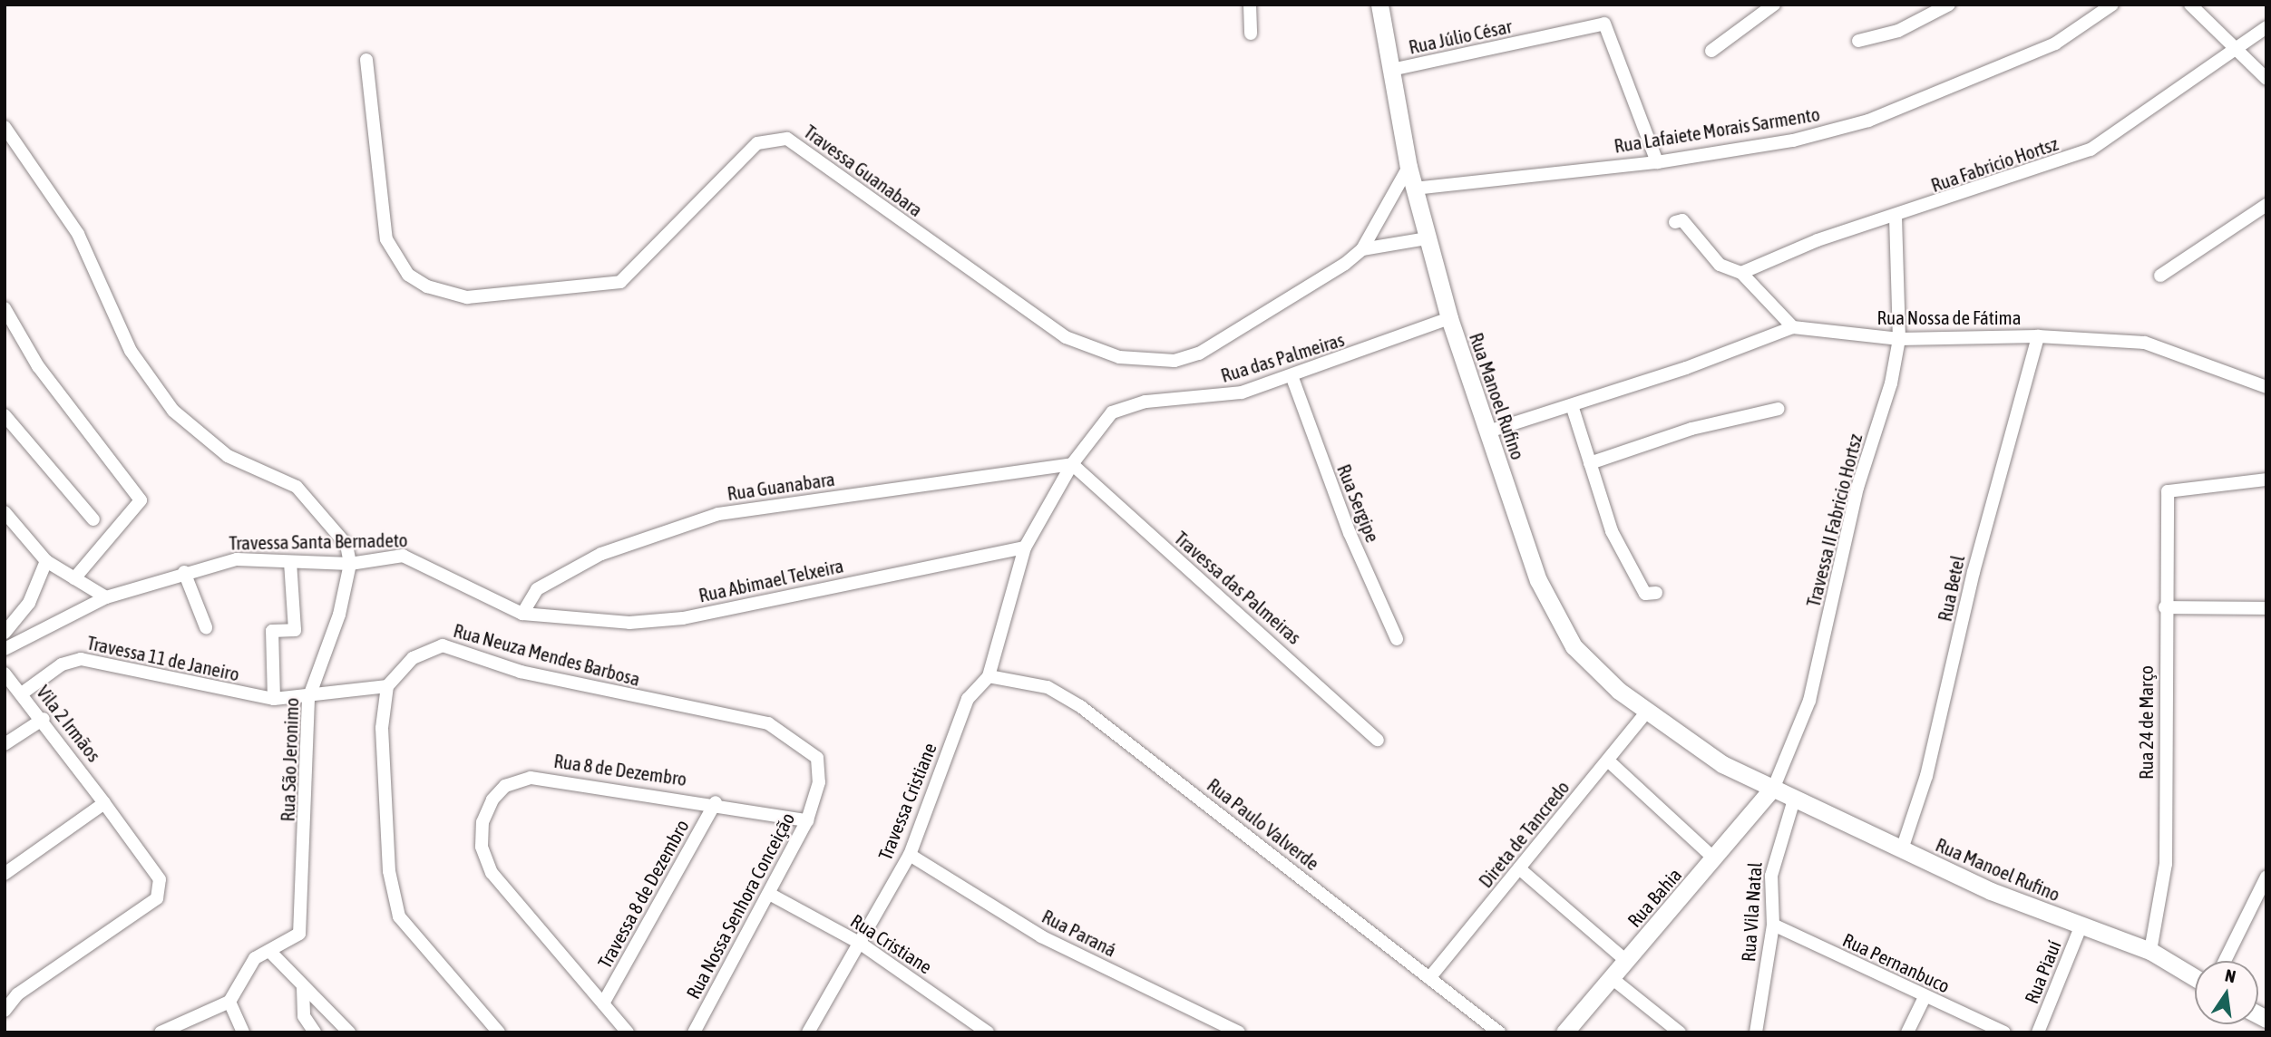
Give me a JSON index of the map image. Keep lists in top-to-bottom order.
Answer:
{
  "streets": {
    "main road": ["Rua Manoel Rufino", "Rua Bahia"],
    "street": [
      "Rua Júlio César",
      "Rua Lafaiete Morais Sarmento",
      "Rua Fabricio Hortsz",
      "Travessa Guanabara",
      "Rua Nossa de Fátima",
      "Rua das Palmeiras",
      "Rua Guanabara",
      "Rua Sergipe",
      "Travessa II Fabricio Hortsz",
      "Travessa Santa Bernadeto",
      "Rua Abimael Telxeira",
      "Travessa das Palmeiras",
      "Rua Betel",
      "Rua Neuza Mendes Barbosa",
      "Travessa 11 de Janeiro",
      "Rua 24 de Março",
      "Vila 2 Irmãos",
      "Rua São Jeronimo",
      "Rua 8 de Dezembro",
      "Travessa Cristiane",
      "Rua Paulo Valverde",
      "Direta de Tancredo",
      "Travessa 8 de Dezembro",
      "Rua Nossa Senhora Conceição",
      "Rua Vila Natal",
      "Rua Paraná",
      "Rua Cristiane",
      "Rua Pernanbuco",
      "Rua Piauí"
    ]
  },
  "crossings": [
    ["Rua Júlio César", "Rua Lafaiete Morais Sarmento"],
    ["Rua Júlio César", "Rua Manoel Rufino"],
    ["Rua Lafaiete Morais Sarmento", "Rua Manoel Rufino"],
    ["Rua Fabricio Hortsz", "Travessa II Fabricio Hortsz"],
    ["Travessa Guanabara", "Rua Manoel Rufino"],
    ["Rua Nossa de Fátima", "Rua Manoel Rufino"],
    ["Rua Nossa de Fátima", "Travessa II Fabricio Hortsz"],
    ["Rua Nossa de Fátima", "Rua Betel"],
    ["Rua das Palmeiras", "Rua Manoel Rufino"],
    ["Rua das Palmeiras", "Rua Guanabara"],
    ["Rua das Palmeiras", "Rua Sergipe"],
    ["Rua das Palmeiras", "Rua Abimael Telxeira"],
    ["Rua das Palmeiras", "Travessa das Palmeiras"],
    ["Rua das Palmeiras", "Travessa Cristiane"],
    ["Rua das Palmeiras", "Rua Paulo Valverde"],
    ["Rua Manoel Rufino", "Travessa II Fabricio Hortsz"],
    ["Rua Manoel Rufino", "Rua Betel"],
    ["Rua Manoel Rufino", "Rua 24 de Março"],
    ["Rua Manoel Rufino", "Direta de Tancredo"],
    ["Rua Manoel Rufino", "Rua Bahia"],
    ["Rua Manoel Rufino", "Rua Vila Natal"],
    ["Rua Manoel Rufino", "Rua Piauí"],
    ["Rua Guanabara", "Travessa Santa Bernadeto"],
    ["Rua Guanabara", "Rua Abimael Telxeira"],
    ["Rua Guanabara", "Travessa das Palmeiras"],
    ["Travessa II Fabricio Hortsz", "Rua Bahia"],
    ["Travessa Santa Bernadeto", "Rua Abimael Telxeira"],
    ["Travessa Santa Bernadeto", "Rua São Jeronimo"],
    ["Rua Neuza Mendes Barbosa", "Travessa 11 de Janeiro"],
    ["Rua Neuza Mendes Barbosa", "Rua Nossa Senhora Conceição"],
    ["Travessa 11 de Janeiro", "Vila 2 Irmãos"],
    ["Travessa 11 de Janeiro", "Rua São Jeronimo"],
    ["Rua 8 de Dezembro", "Travessa 8 de Dezembro"],
    ["Rua 8 de Dezembro", "Rua Nossa Senhora Conceição"],
    ["Travessa Cristiane", "Rua Paulo Valverde"],
    ["Travessa Cristiane", "Rua Paraná"],
    ["Travessa Cristiane", "Rua Cristiane"],
    ["Rua Paulo Valverde", "Direta de Tancredo"],
    ["Rua Nossa Senhora Conceição", "Rua Cristiane"],
    ["Rua Vila Natal", "Rua Pernanbuco"]
  ],
  "north": "top"
}
